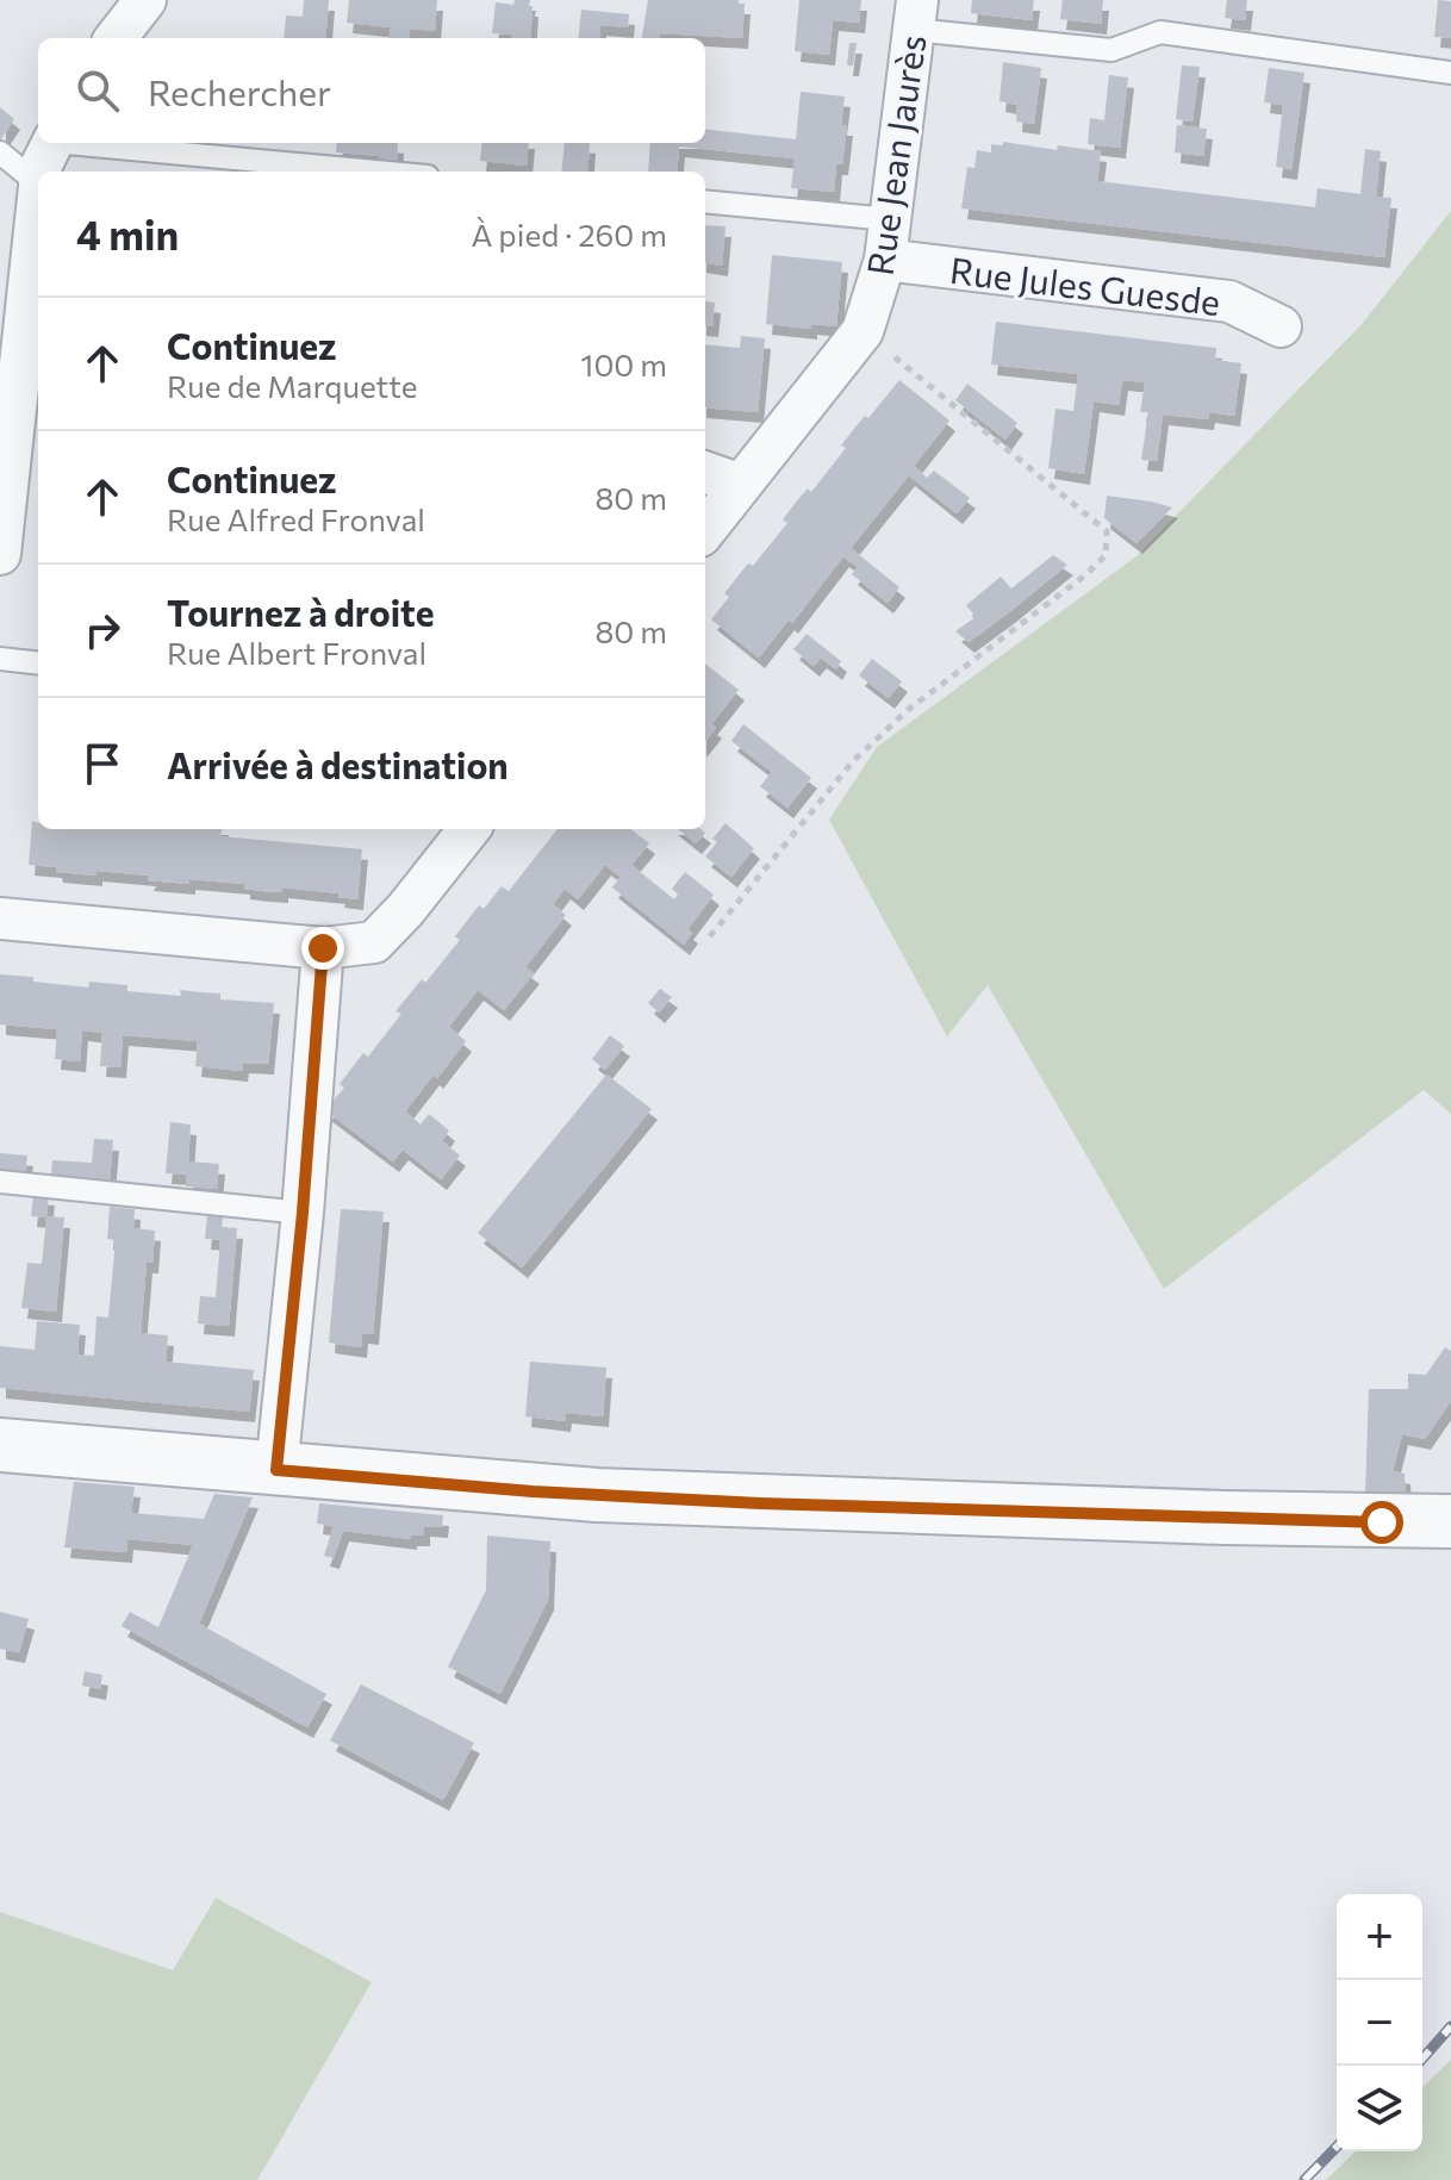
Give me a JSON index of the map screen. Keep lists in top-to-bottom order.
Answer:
{
  "streets": {
    "street": ["Rue Jean Jaurès", "Rue Jules Guesde"]
  },
  "crossings": [
    ["Rue Jean Jaurès", "Rue Jules Guesde"]
  ],
  "page": {
    "search": "Rechercher",
    "heading": ["4 min", "À pied · 260 m"],
    "list": [
      ["Continuez", "Rue de Marquette", "100 m"],
      ["Continuez", "Rue Alfred Fronval", "80 m"],
      ["Tournez à droite", "Rue Albert Fronval", "80 m"],
      "Arrivée à destination"
    ],
    "map_buttons": ["+", "−"]
  }
}
